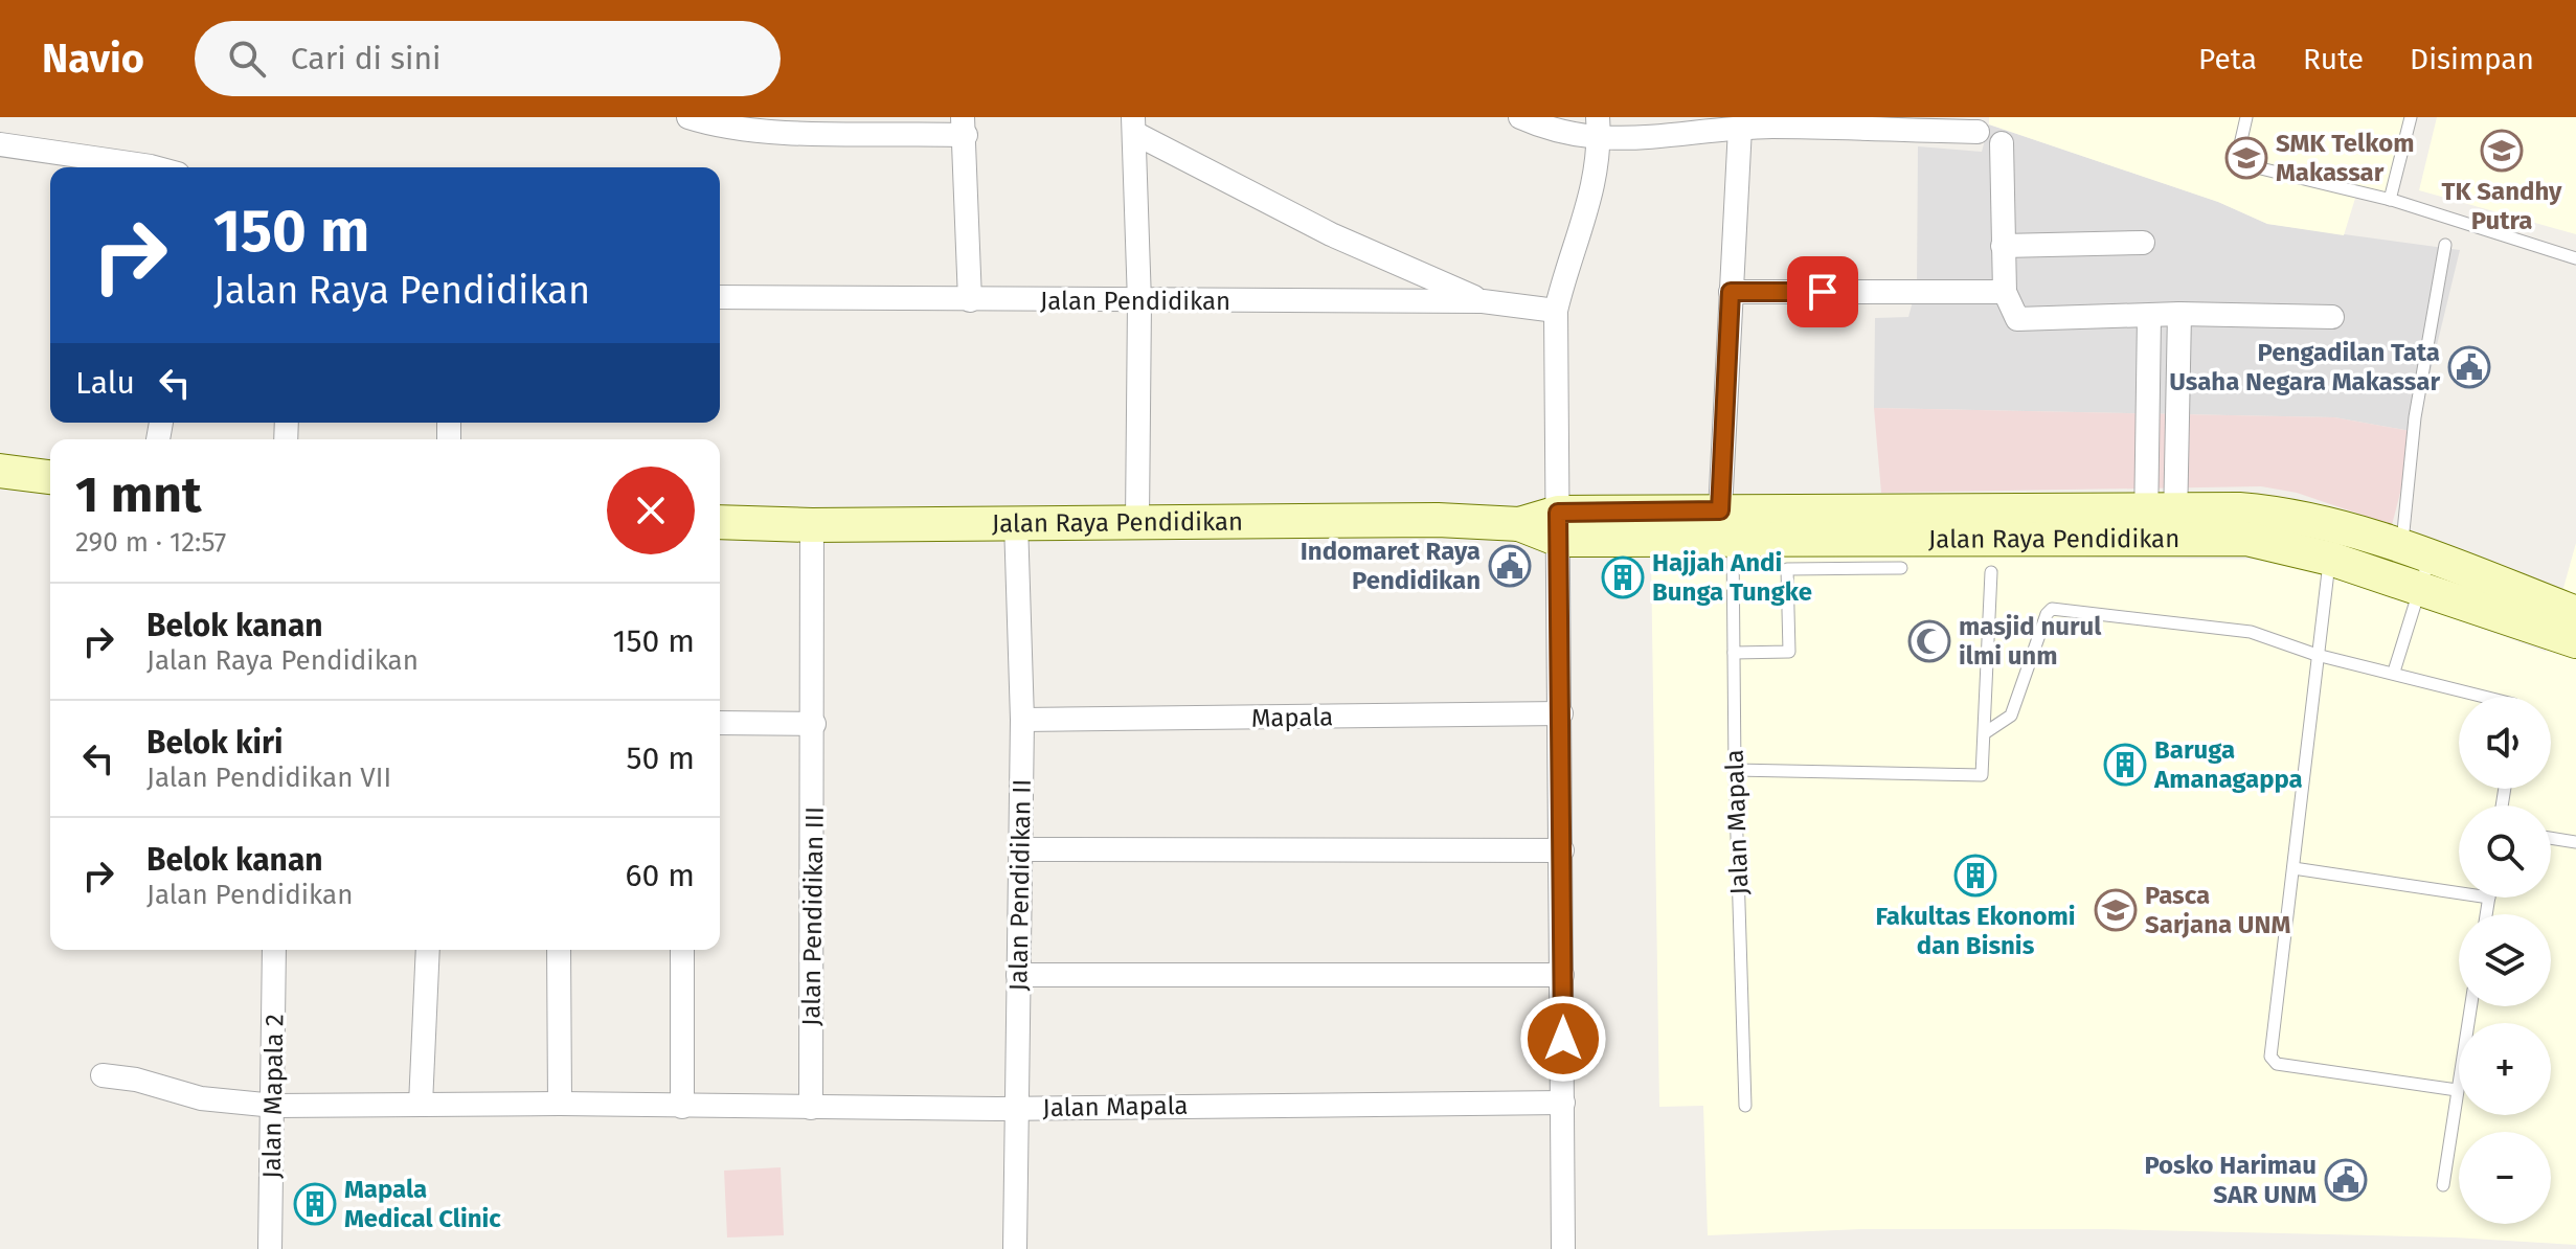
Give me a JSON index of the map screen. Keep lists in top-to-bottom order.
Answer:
{
  "streets": {
    "street": [
      "Jalan Pendidikan",
      "Jalan Raya Pendidikan",
      "Mapala",
      "Jalan Mapala",
      "Jalan Pendidikan II",
      "Jalan Pendidikan III",
      "Jalan Mapala 2"
    ]
  },
  "crossings": [
    ["Jalan Raya Pendidikan", "Jalan Mapala"],
    ["Jalan Raya Pendidikan", "Jalan Pendidikan II"],
    ["Jalan Raya Pendidikan", "Jalan Pendidikan III"],
    ["Mapala", "Jalan Pendidikan II"],
    ["Jalan Mapala", "Jalan Pendidikan II"]
  ],
  "places": {
    "school or university": ["TK Sandhy Putra", "SMK Telkom Makassar", "Pasca Sarjana UNM"],
    "public building": ["Pengadilan Tata Usaha Negara Makassar", "Indomaret Raya Pendidikan", "Posko Harimau SAR UNM"],
    "building": [
      "Hajjah Andi Bunga Tungke",
      "Baruga Amanagappa",
      "Fakultas Ekonomi dan Bisnis",
      "Mapala Medical Clinic"
    ],
    "mosque": ["masjid nurul ilmi unm"]
  },
  "page": {
    "header": "Navio",
    "search": "Cari di sini",
    "nav": ["Peta", "Rute", "Disimpan"],
    "turn": ["150 m", "Jalan Raya Pendidikan"],
    "then": "Lalu",
    "heading": ["1 mnt", "290 m · 12:57"],
    "list": [
      {
        "name": "Belok kanan",
        "note": "Jalan Raya Pendidikan",
        "value": "150 m"
      },
      {
        "name": "Belok kiri",
        "note": "Jalan Pendidikan VII",
        "value": "50 m"
      },
      {
        "name": "Belok kanan",
        "note": "Jalan Pendidikan",
        "value": "60 m"
      }
    ],
    "map_buttons": ["+", "−"]
  }
}
